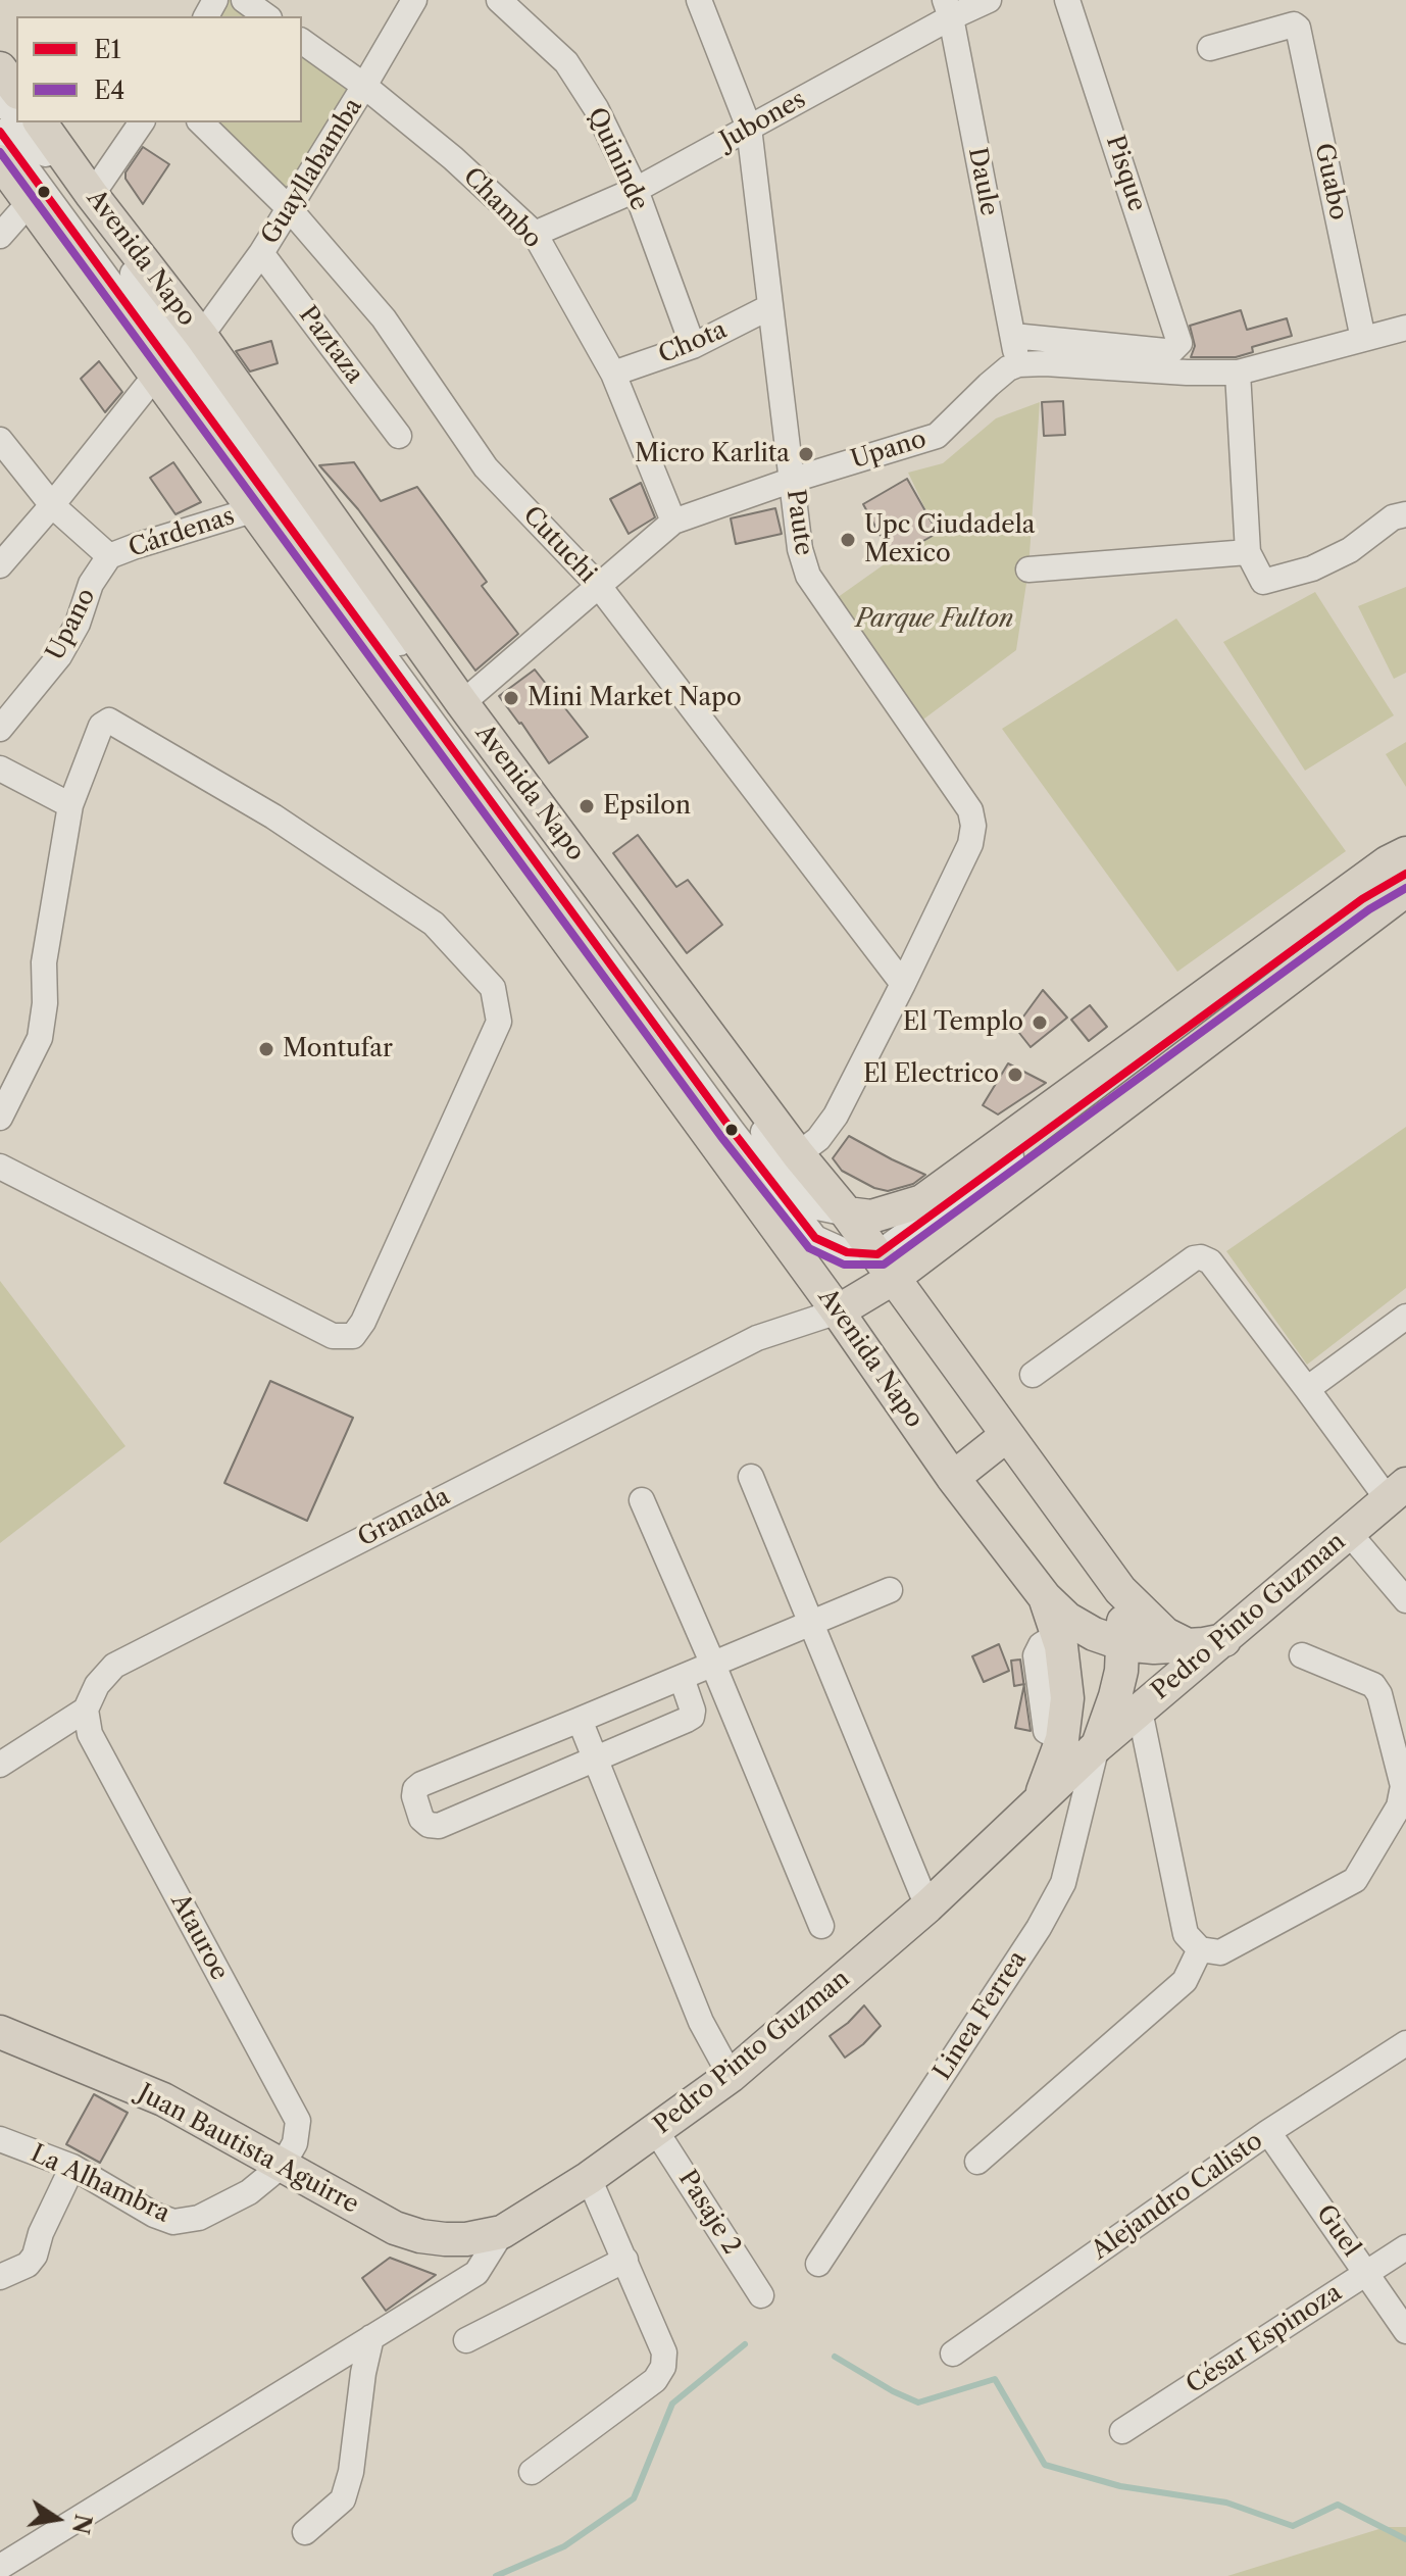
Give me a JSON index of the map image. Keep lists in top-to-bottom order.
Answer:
{
  "streets": {
    "main road": ["Avenida Napo", "Pedro Pinto Guzman", "Juan Bautista Aguirre"],
    "street": [
      "Jubones",
      "Quininde",
      "Guayllabamba",
      "Pisque",
      "Daule",
      "Guabo",
      "Chambo",
      "Chota",
      "Paztaza",
      "Upano",
      "Paute",
      "Cárdenas",
      "Cutuchi",
      "Granada",
      "Atauroe",
      "Linea Ferrea",
      "La Alhambra",
      "Alejandro Calisto",
      "Pasaje 2",
      "Guel",
      "César Espinoza"
    ]
  },
  "crossings": [
    ["Jubones", "Quininde"],
    ["Jubones", "Daule"],
    ["Jubones", "Chambo"],
    ["Jubones", "Paute"],
    ["Quininde", "Chota"],
    ["Guayllabamba", "Chambo"],
    ["Guayllabamba", "Avenida Napo"],
    ["Guayllabamba", "Paztaza"],
    ["Guayllabamba", "Cutuchi"],
    ["Pisque", "Daule"],
    ["Daule", "Upano"],
    ["Chambo", "Chota"],
    ["Chambo", "Upano"],
    ["Avenida Napo", "Upano"],
    ["Avenida Napo", "Paute"],
    ["Avenida Napo", "Cárdenas"],
    ["Avenida Napo", "Granada"],
    ["Avenida Napo", "Pedro Pinto Guzman"],
    ["Chota", "Paute"],
    ["Upano", "Paute"],
    ["Upano", "Cárdenas"],
    ["Upano", "Cutuchi"],
    ["Paute", "Cutuchi"],
    ["Granada", "Atauroe"],
    ["Pedro Pinto Guzman", "Linea Ferrea"],
    ["Pedro Pinto Guzman", "Juan Bautista Aguirre"],
    ["Pedro Pinto Guzman", "Pasaje 2"],
    ["Atauroe", "Juan Bautista Aguirre"],
    ["Atauroe", "La Alhambra"],
    ["Juan Bautista Aguirre", "La Alhambra"],
    ["Alejandro Calisto", "Guel"],
    ["Guel", "César Espinoza"]
  ],
  "parks": ["Parque Fulton"],
  "places": [
    "Micro Karlita",
    "Upc Ciudadela Mexico",
    "Mini Market Napo",
    "Epsilon",
    "El Templo",
    "Montufar",
    "El Electrico"
  ],
  "lines": ["transit line E1", "transit line E4"],
  "legend": ["E1", "E4"],
  "north": "right"
}
